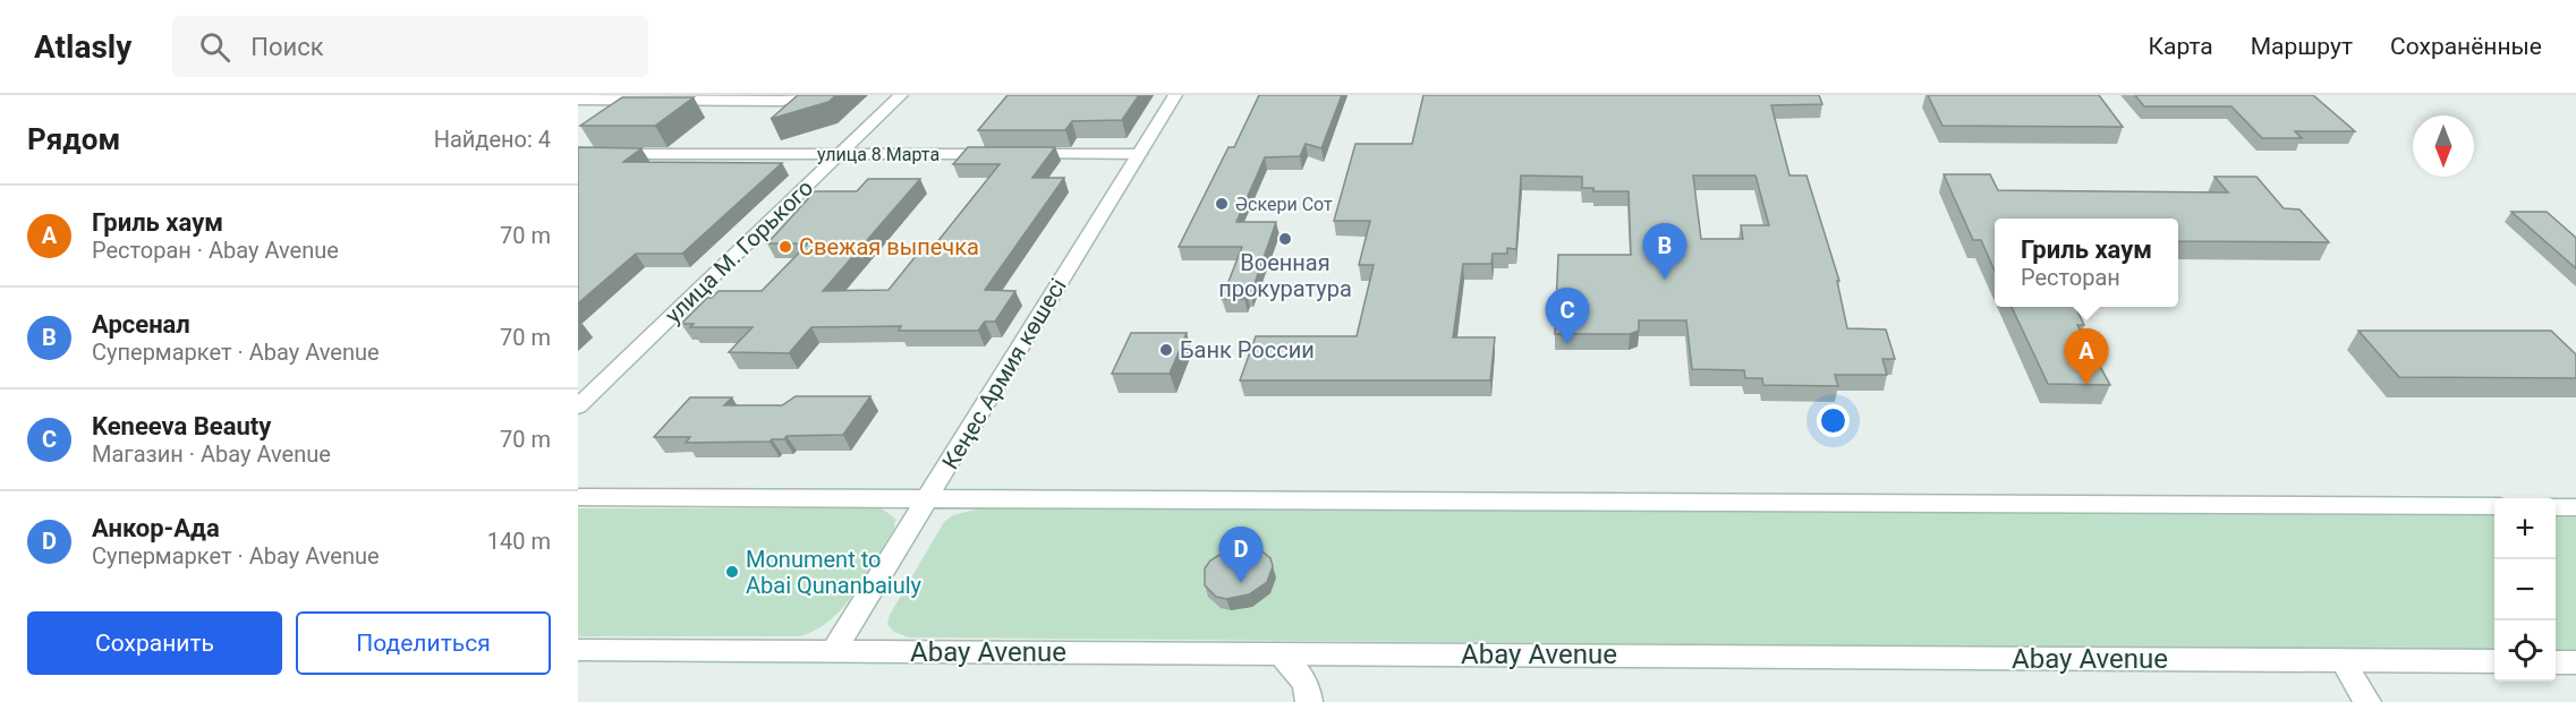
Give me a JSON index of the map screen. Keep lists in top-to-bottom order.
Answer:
{
  "streets": {
    "main road": [
      "улица 8 Марта",
      "улица М. Горького",
      "Кеңес Армия көшесі",
      "Abay Avenue"
    ]
  },
  "crossings": [
    ["улица 8 Марта", "улица М. Горького"],
    ["улица 8 Марта", "Кеңес Армия көшесі"],
    ["Кеңес Армия көшесі", "Abay Avenue"]
  ],
  "places": [
    "Әскери Сот",
    "Военная прокуратура",
    "Свежая выпечка",
    "Банк России",
    "Monument to Abai Qunanbaiuly"
  ],
  "north": "bottom",
  "page": {
    "header": "Atlasly",
    "search": "Поиск",
    "nav": ["Карта", "Маршрут", "Сохранённые"],
    "heading": ["Рядом", "Найдено: 4"],
    "list": [
      {
        "mark": "A",
        "name": "Гриль хаум",
        "note": "Ресторан · Abay Avenue",
        "value": "70 m"
      },
      {
        "mark": "B",
        "name": "Арсенал",
        "note": "Супермаркет · Abay Avenue",
        "value": "70 m"
      },
      {
        "mark": "C",
        "name": "Keneeva Beauty",
        "note": "Магазин · Abay Avenue",
        "value": "70 m"
      },
      {
        "mark": "D",
        "name": "Анкор-Ада",
        "note": "Супермаркет · Abay Avenue",
        "value": "140 m"
      }
    ],
    "popup": ["Гриль хаум", "Ресторан"],
    "pins": [
      "B",
      "C",
      "A",
      "D"
    ],
    "map_buttons": ["+", "−"],
    "buttons": ["Сохранить", "Поделиться"]
  }
}
